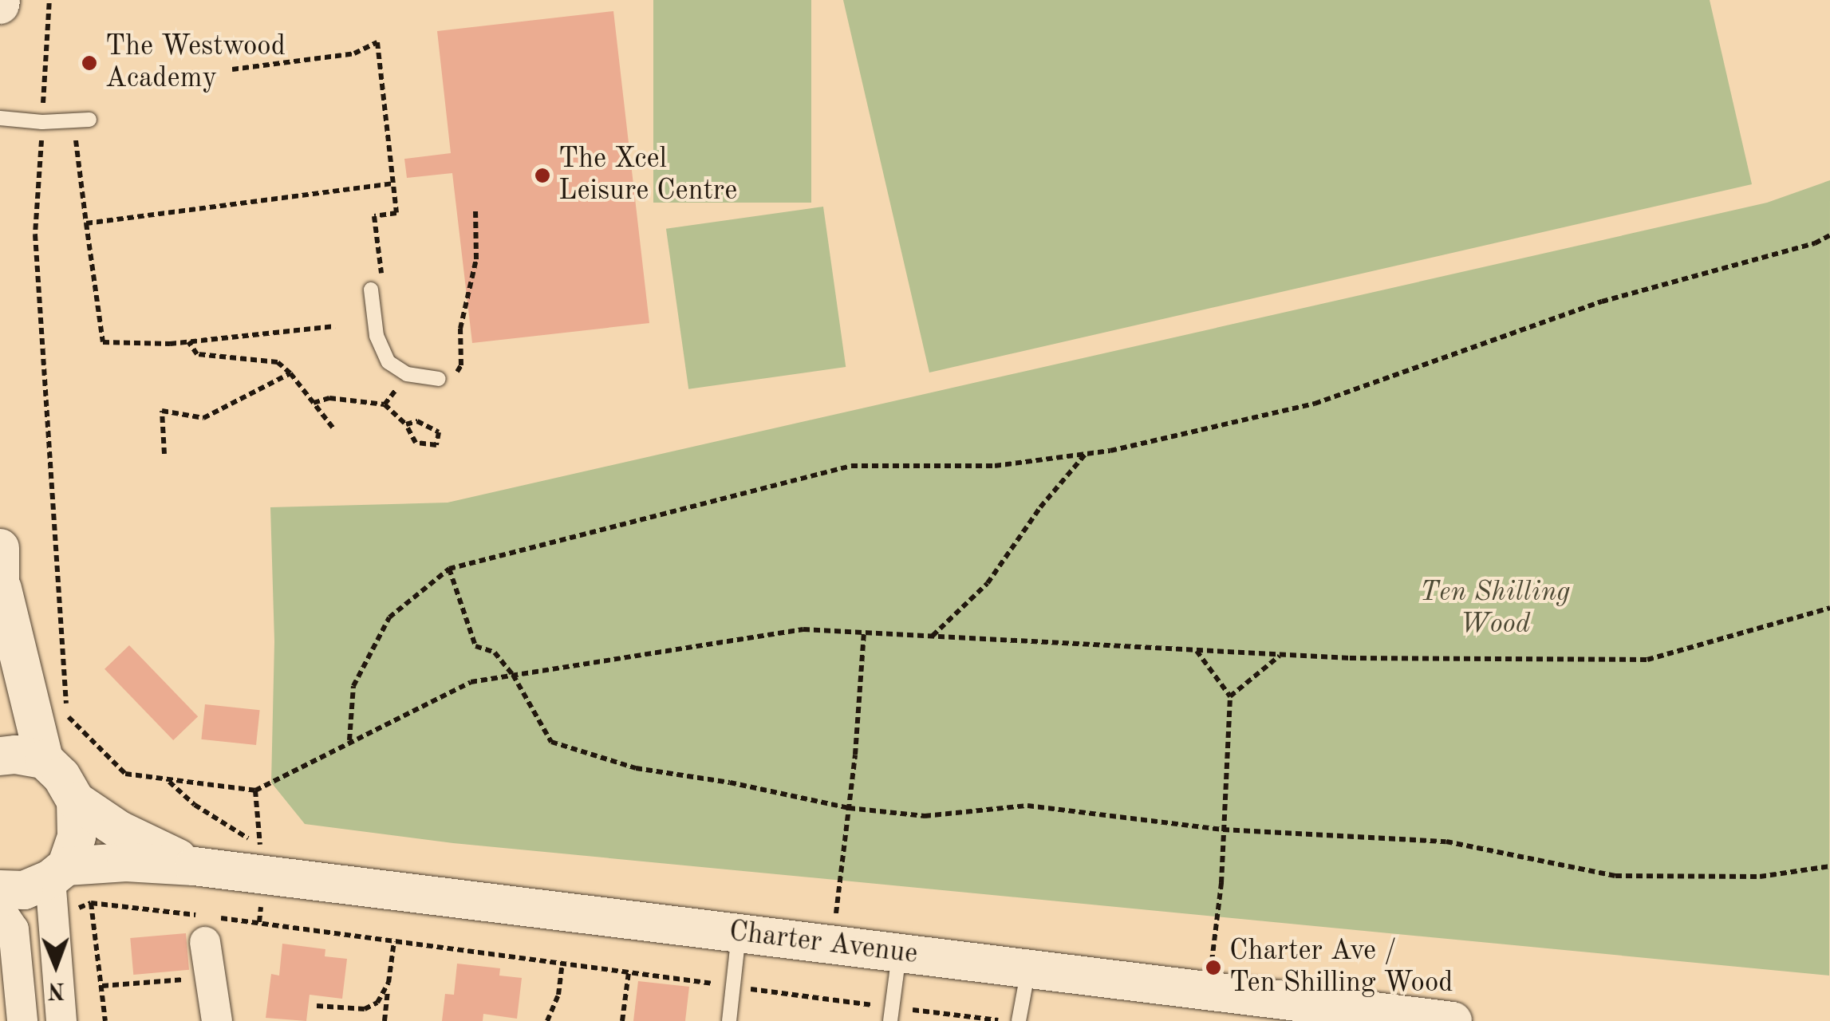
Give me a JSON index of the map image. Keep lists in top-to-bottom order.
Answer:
{
  "streets": {
    "street": ["Charter Avenue"]
  },
  "parks": ["Ten Shilling Wood"],
  "places": ["The Westwood Academy", "The Xcel Leisure Centre", "Charter Ave / Ten Shilling Wood"],
  "north": "bottom"
}
